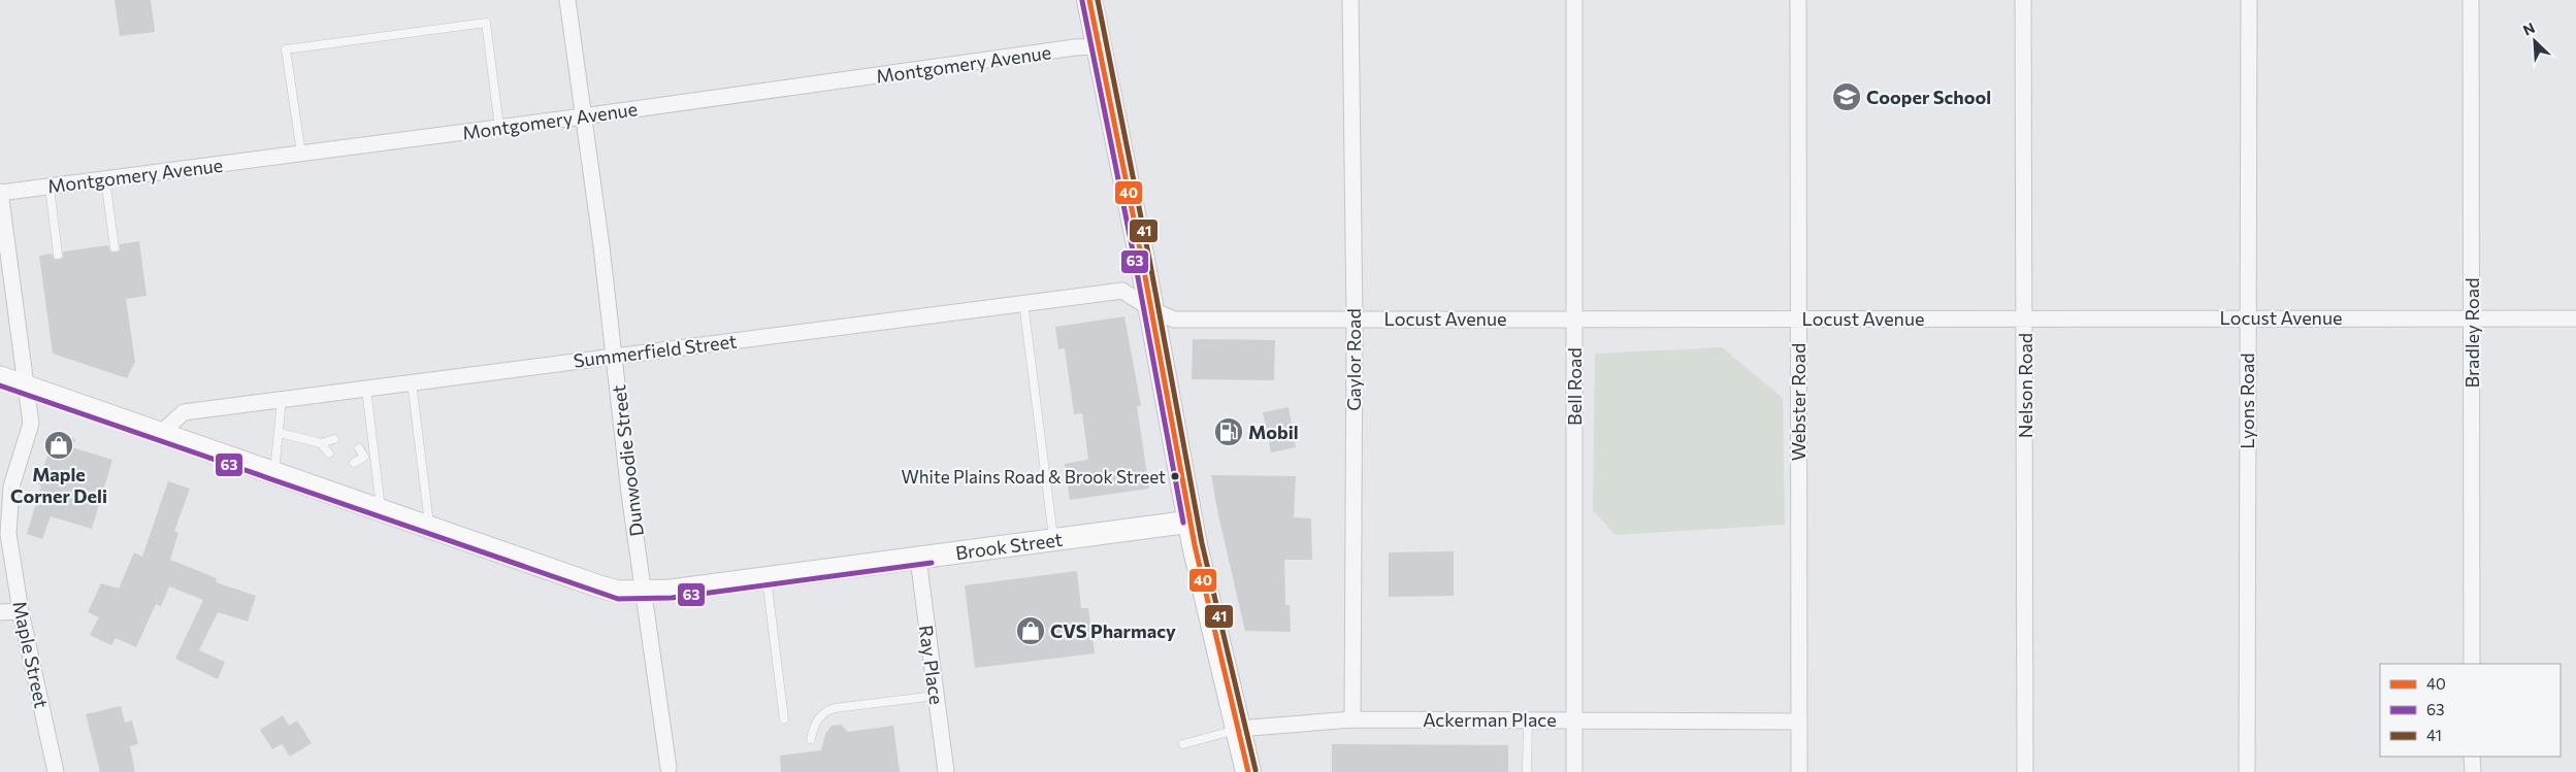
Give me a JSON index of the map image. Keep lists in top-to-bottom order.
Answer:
{
  "streets": {
    "street": [
      "Montgomery Avenue",
      "Locust Avenue",
      "Bradley Road",
      "Summerfield Street",
      "Gaylor Road",
      "Nelson Road",
      "Bell Road",
      "Lyons Road",
      "Webster Road",
      "Dunwoodie Street",
      "Brook Street",
      "Maple Street",
      "Ray Place",
      "Ackerman Place"
    ]
  },
  "crossings": [
    ["Montgomery Avenue", "Dunwoodie Street"],
    ["Montgomery Avenue", "Maple Street"],
    ["Locust Avenue", "Bradley Road"],
    ["Locust Avenue", "Summerfield Street"],
    ["Locust Avenue", "Gaylor Road"],
    ["Locust Avenue", "Nelson Road"],
    ["Locust Avenue", "Bell Road"],
    ["Locust Avenue", "Lyons Road"],
    ["Locust Avenue", "Webster Road"],
    ["Summerfield Street", "Dunwoodie Street"],
    ["Summerfield Street", "Brook Street"],
    ["Gaylor Road", "Ackerman Place"],
    ["Bell Road", "Ackerman Place"],
    ["Webster Road", "Ackerman Place"],
    ["Dunwoodie Street", "Brook Street"],
    ["Brook Street", "Maple Street"],
    ["Brook Street", "Ray Place"]
  ],
  "places": {
    "school or university": ["Cooper School"],
    "fuel station": ["Mobil"],
    "shop": ["Maple Corner Deli", "CVS Pharmacy"],
    "other": ["White Plains Road & Brook Street"]
  },
  "lines": ["transit line 40", "transit line 41", "transit line 63"],
  "legend": ["40", "63", "41"],
  "north": "top left"
}
